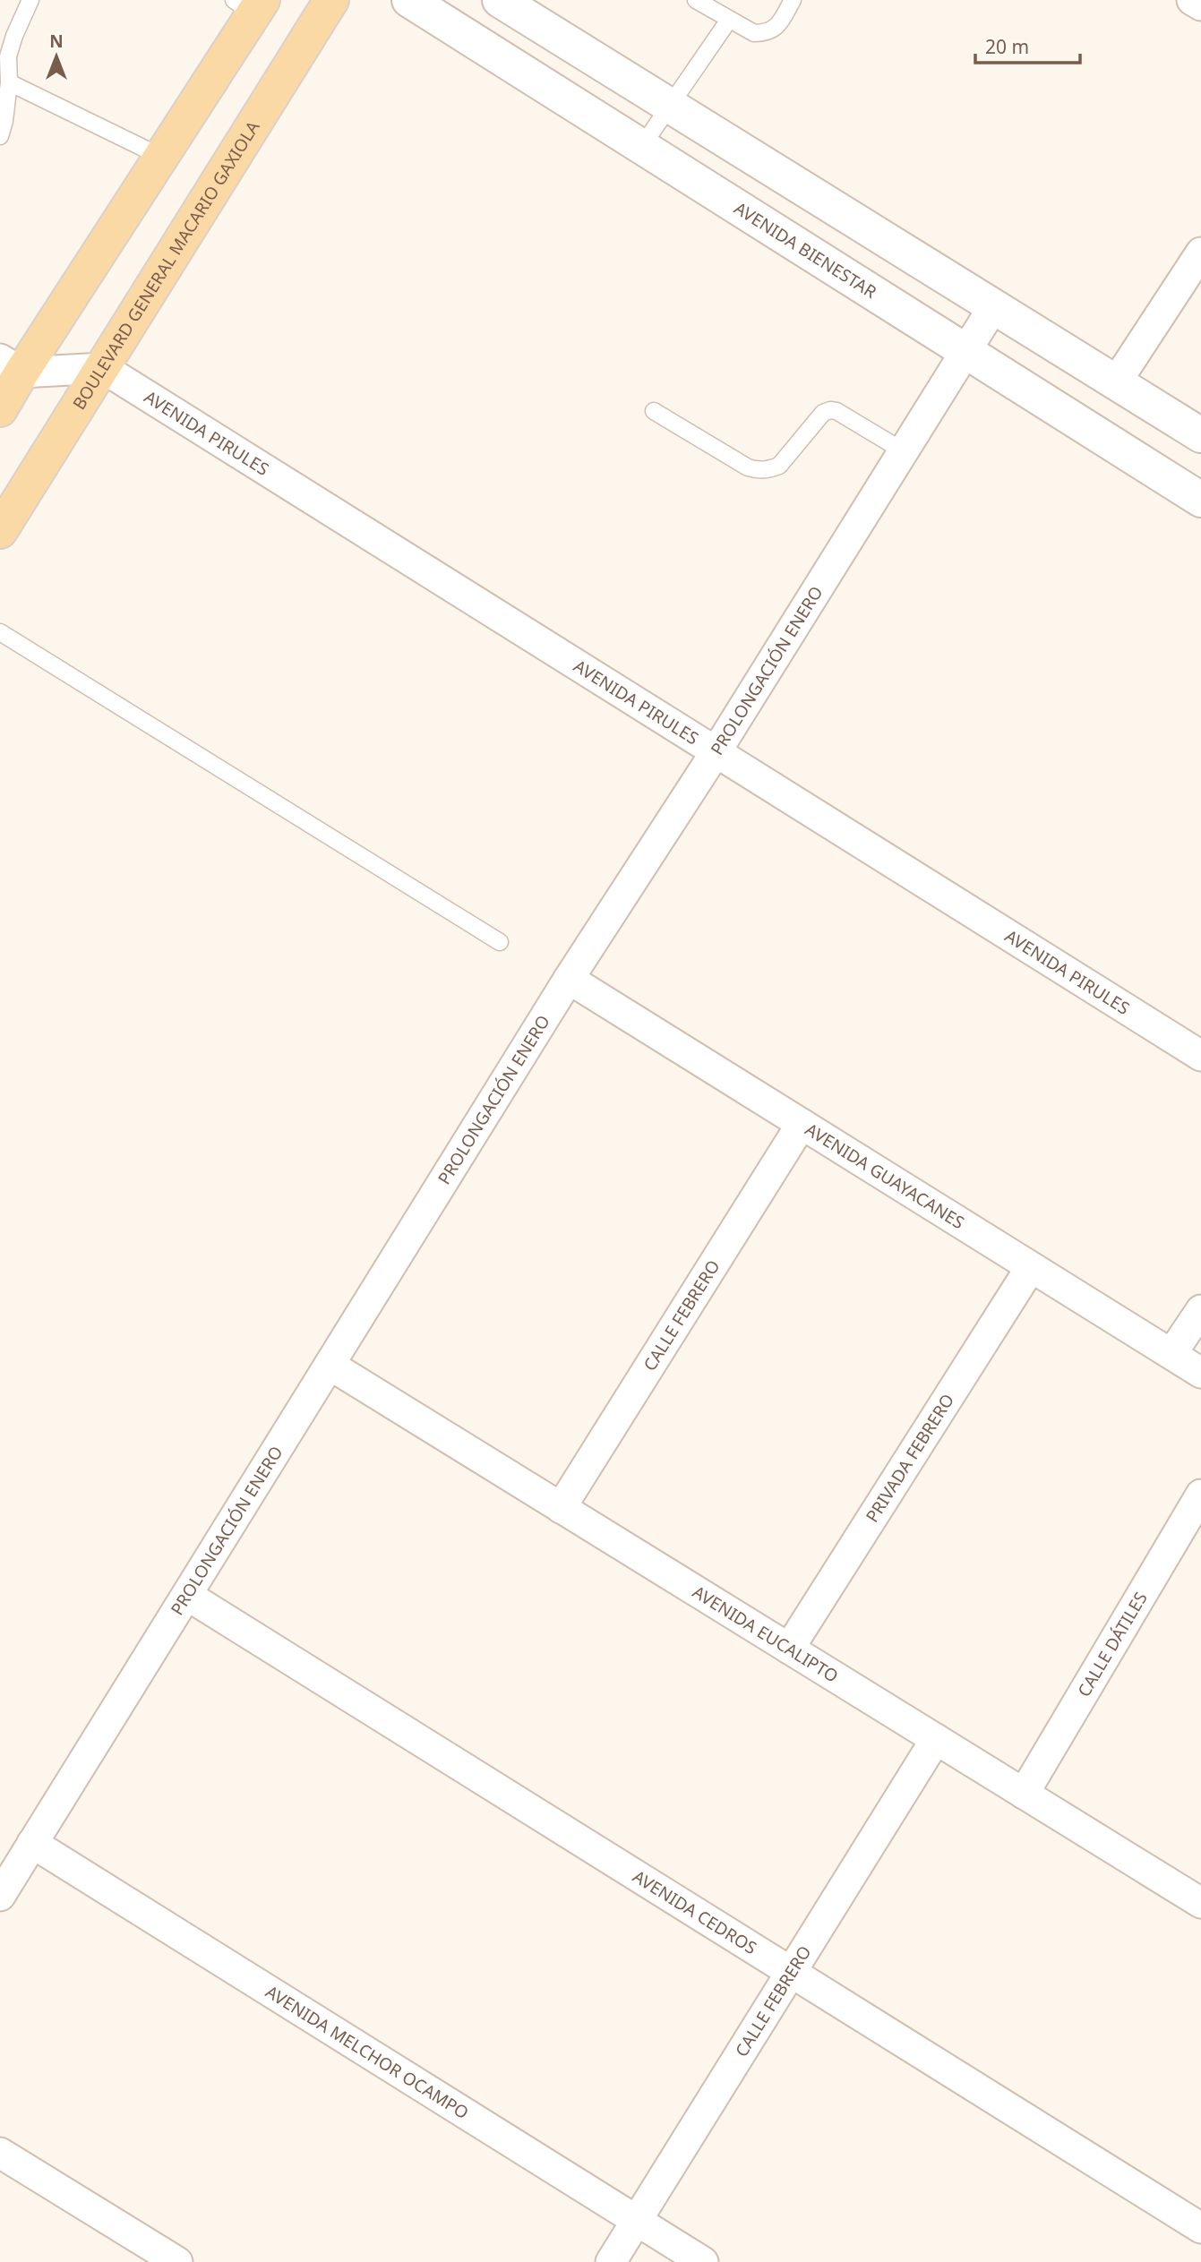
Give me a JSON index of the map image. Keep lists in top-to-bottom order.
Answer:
{
  "streets": {
    "main road": ["BOULEVARD GENERAL MACARIO GAXIOLA"],
    "street": [
      "AVENIDA BIENESTAR",
      "AVENIDA PIRULES",
      "PROLONGACIÓN ENERO",
      "AVENIDA GUAYACANES",
      "CALLE FEBRERO",
      "PRIVADA FEBRERO",
      "AVENIDA EUCALIPTO",
      "CALLE DÁTILES",
      "AVENIDA CEDROS",
      "AVENIDA MELCHOR OCAMPO"
    ]
  },
  "crossings": [
    ["AVENIDA BIENESTAR", "PROLONGACIÓN ENERO"],
    ["BOULEVARD GENERAL MACARIO GAXIOLA", "AVENIDA PIRULES"],
    ["AVENIDA PIRULES", "PROLONGACIÓN ENERO"],
    ["PROLONGACIÓN ENERO", "AVENIDA GUAYACANES"],
    ["PROLONGACIÓN ENERO", "AVENIDA EUCALIPTO"],
    ["PROLONGACIÓN ENERO", "AVENIDA CEDROS"],
    ["PROLONGACIÓN ENERO", "AVENIDA MELCHOR OCAMPO"],
    ["AVENIDA GUAYACANES", "CALLE FEBRERO"],
    ["AVENIDA GUAYACANES", "PRIVADA FEBRERO"],
    ["CALLE FEBRERO", "AVENIDA EUCALIPTO"],
    ["CALLE FEBRERO", "AVENIDA CEDROS"],
    ["CALLE FEBRERO", "AVENIDA MELCHOR OCAMPO"],
    ["PRIVADA FEBRERO", "AVENIDA EUCALIPTO"],
    ["AVENIDA EUCALIPTO", "CALLE DÁTILES"]
  ],
  "scale_bar": "20 m",
  "north": "top"
}
